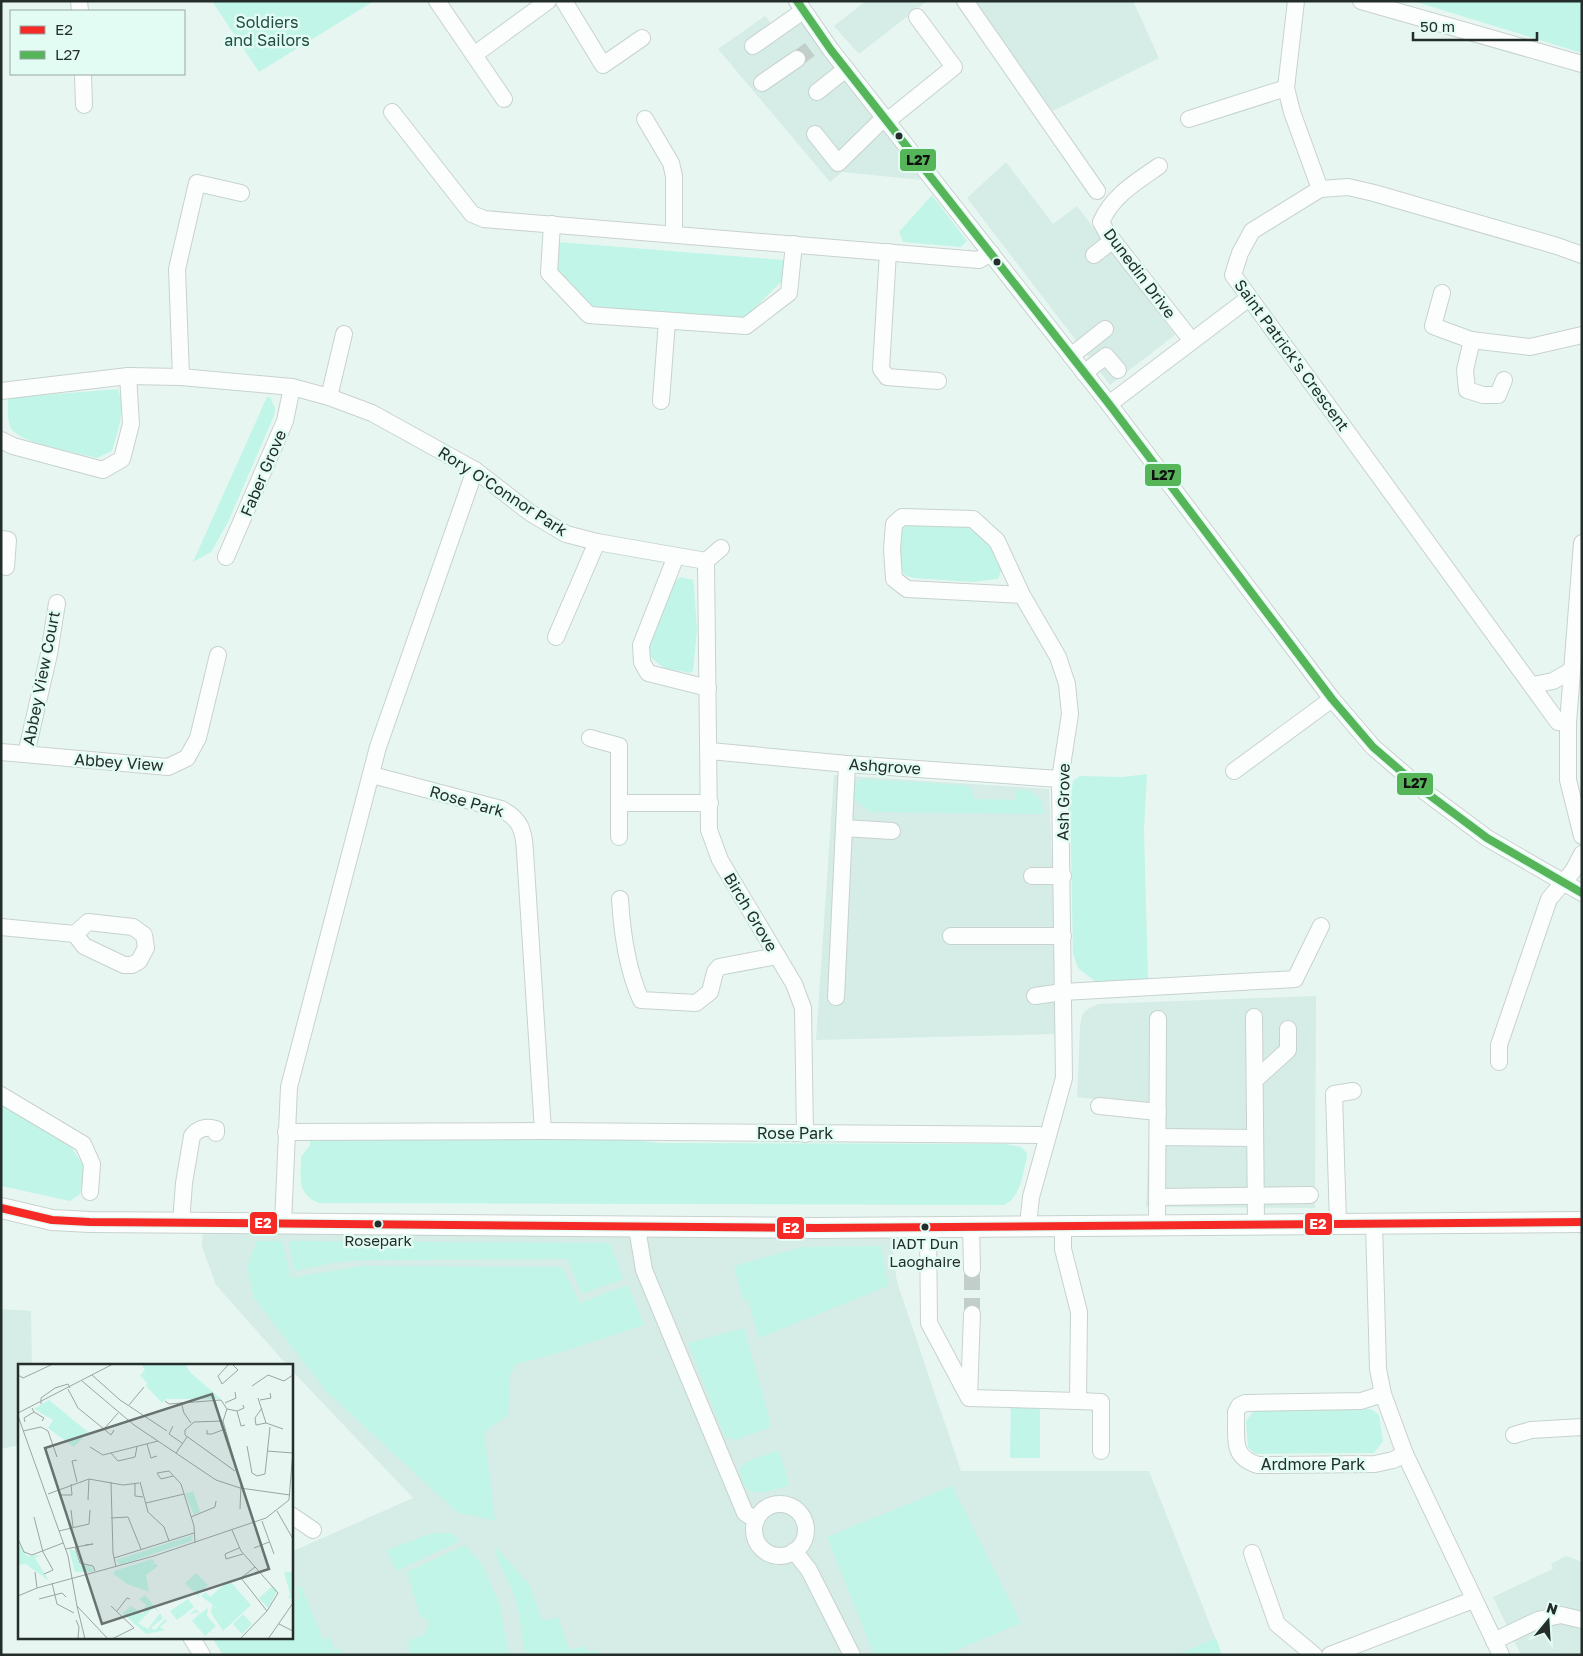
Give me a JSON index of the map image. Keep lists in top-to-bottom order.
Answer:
{
  "streets": {
    "street": [
      "Dunedin Drive",
      "Saint Patrick's Crescent",
      "Faber Grove",
      "Rory O'Connor Park",
      "Abbey View Court",
      "Abbey View",
      "Ashgrove",
      "Rose Park",
      "Ash Grove",
      "Birch Grove",
      "Ardmore Park"
    ]
  },
  "crossings": [
    ["Faber Grove", "Rory O'Connor Park"],
    ["Abbey View Court", "Abbey View"],
    ["Ashgrove", "Ash Grove"],
    ["Ashgrove", "Birch Grove"],
    ["Rose Park", "Ash Grove"],
    ["Rose Park", "Birch Grove"]
  ],
  "parks": ["Soldiers and Sailors"],
  "places": ["Rosepark", "IADT Dun Laoghaire"],
  "lines": ["transit line L27", "transit line E2"],
  "legend": ["E2", "L27"],
  "scale_bar": "50 m",
  "north": "top"
}
